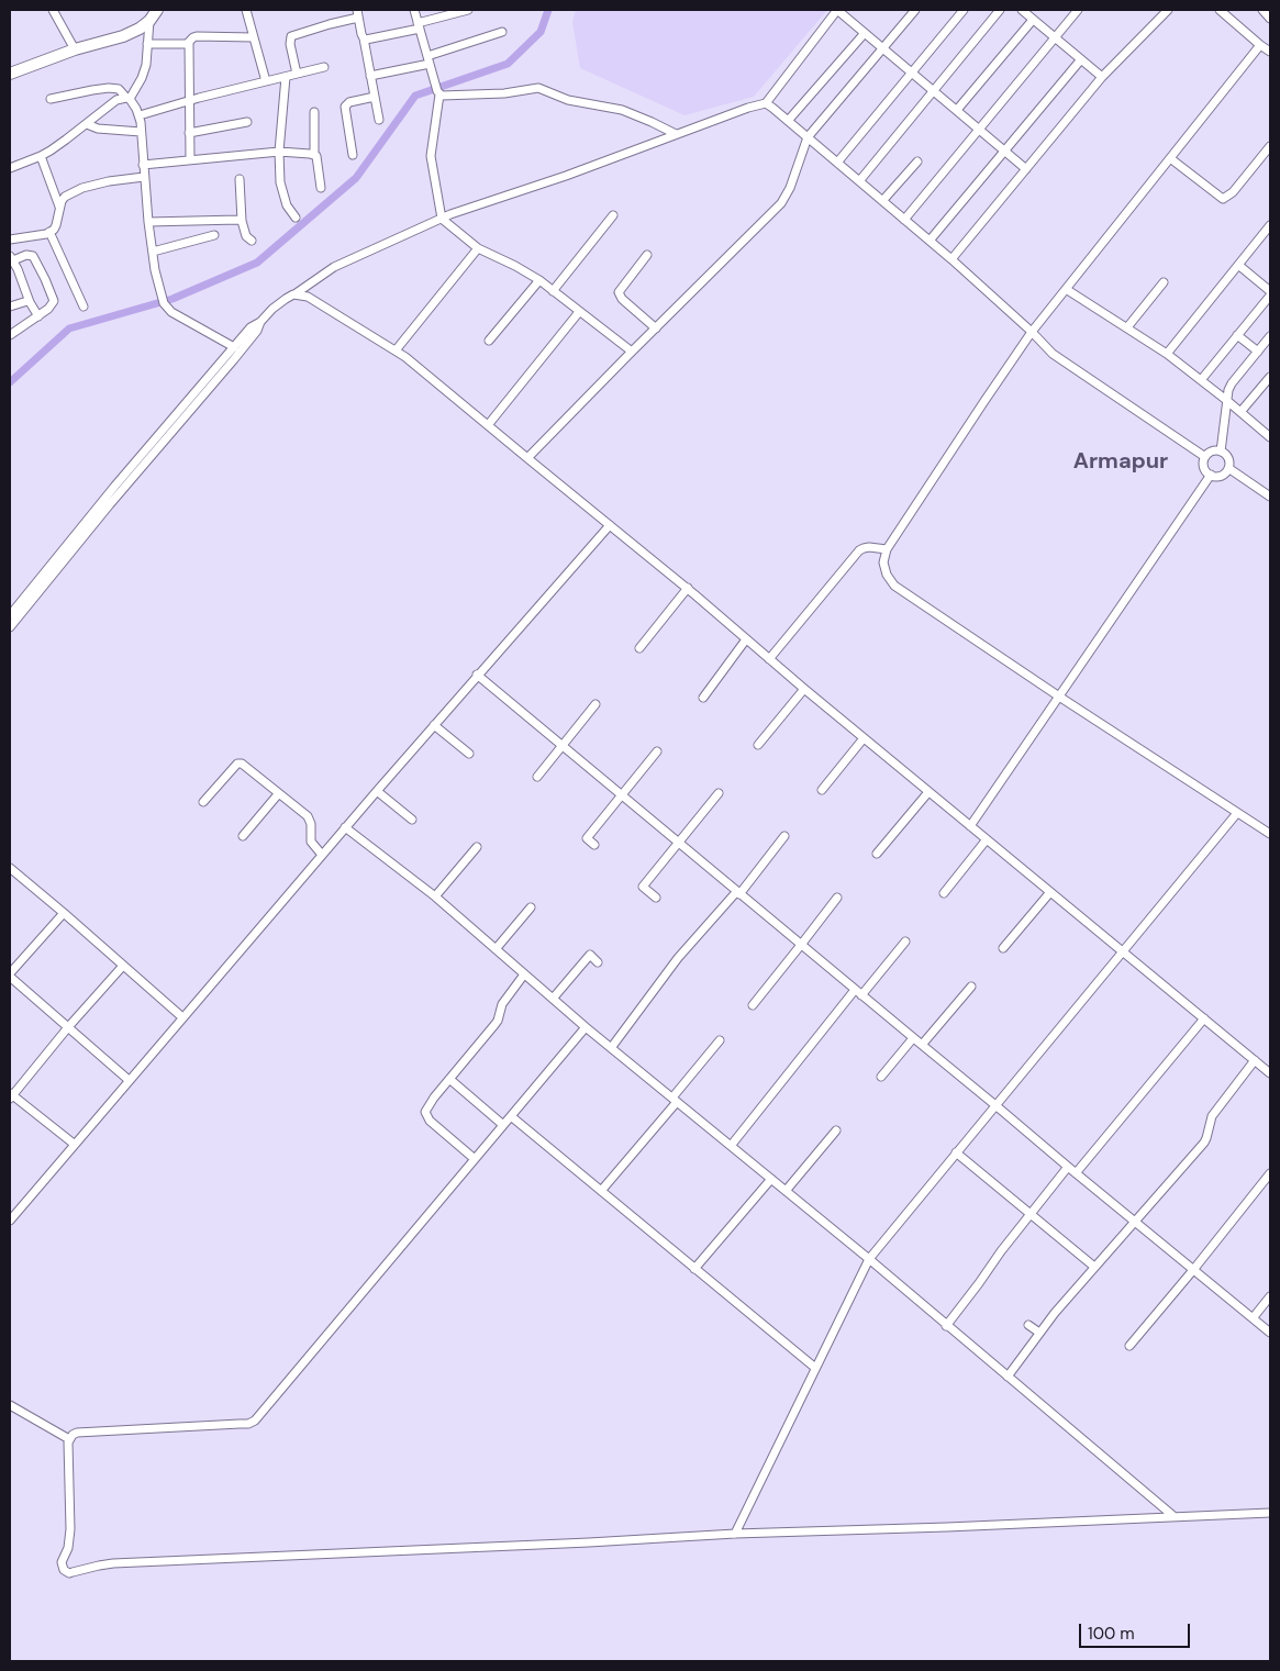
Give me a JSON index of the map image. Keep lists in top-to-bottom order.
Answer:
{
  "districts": ["Armapur"],
  "scale_bar": "100 m"
}
